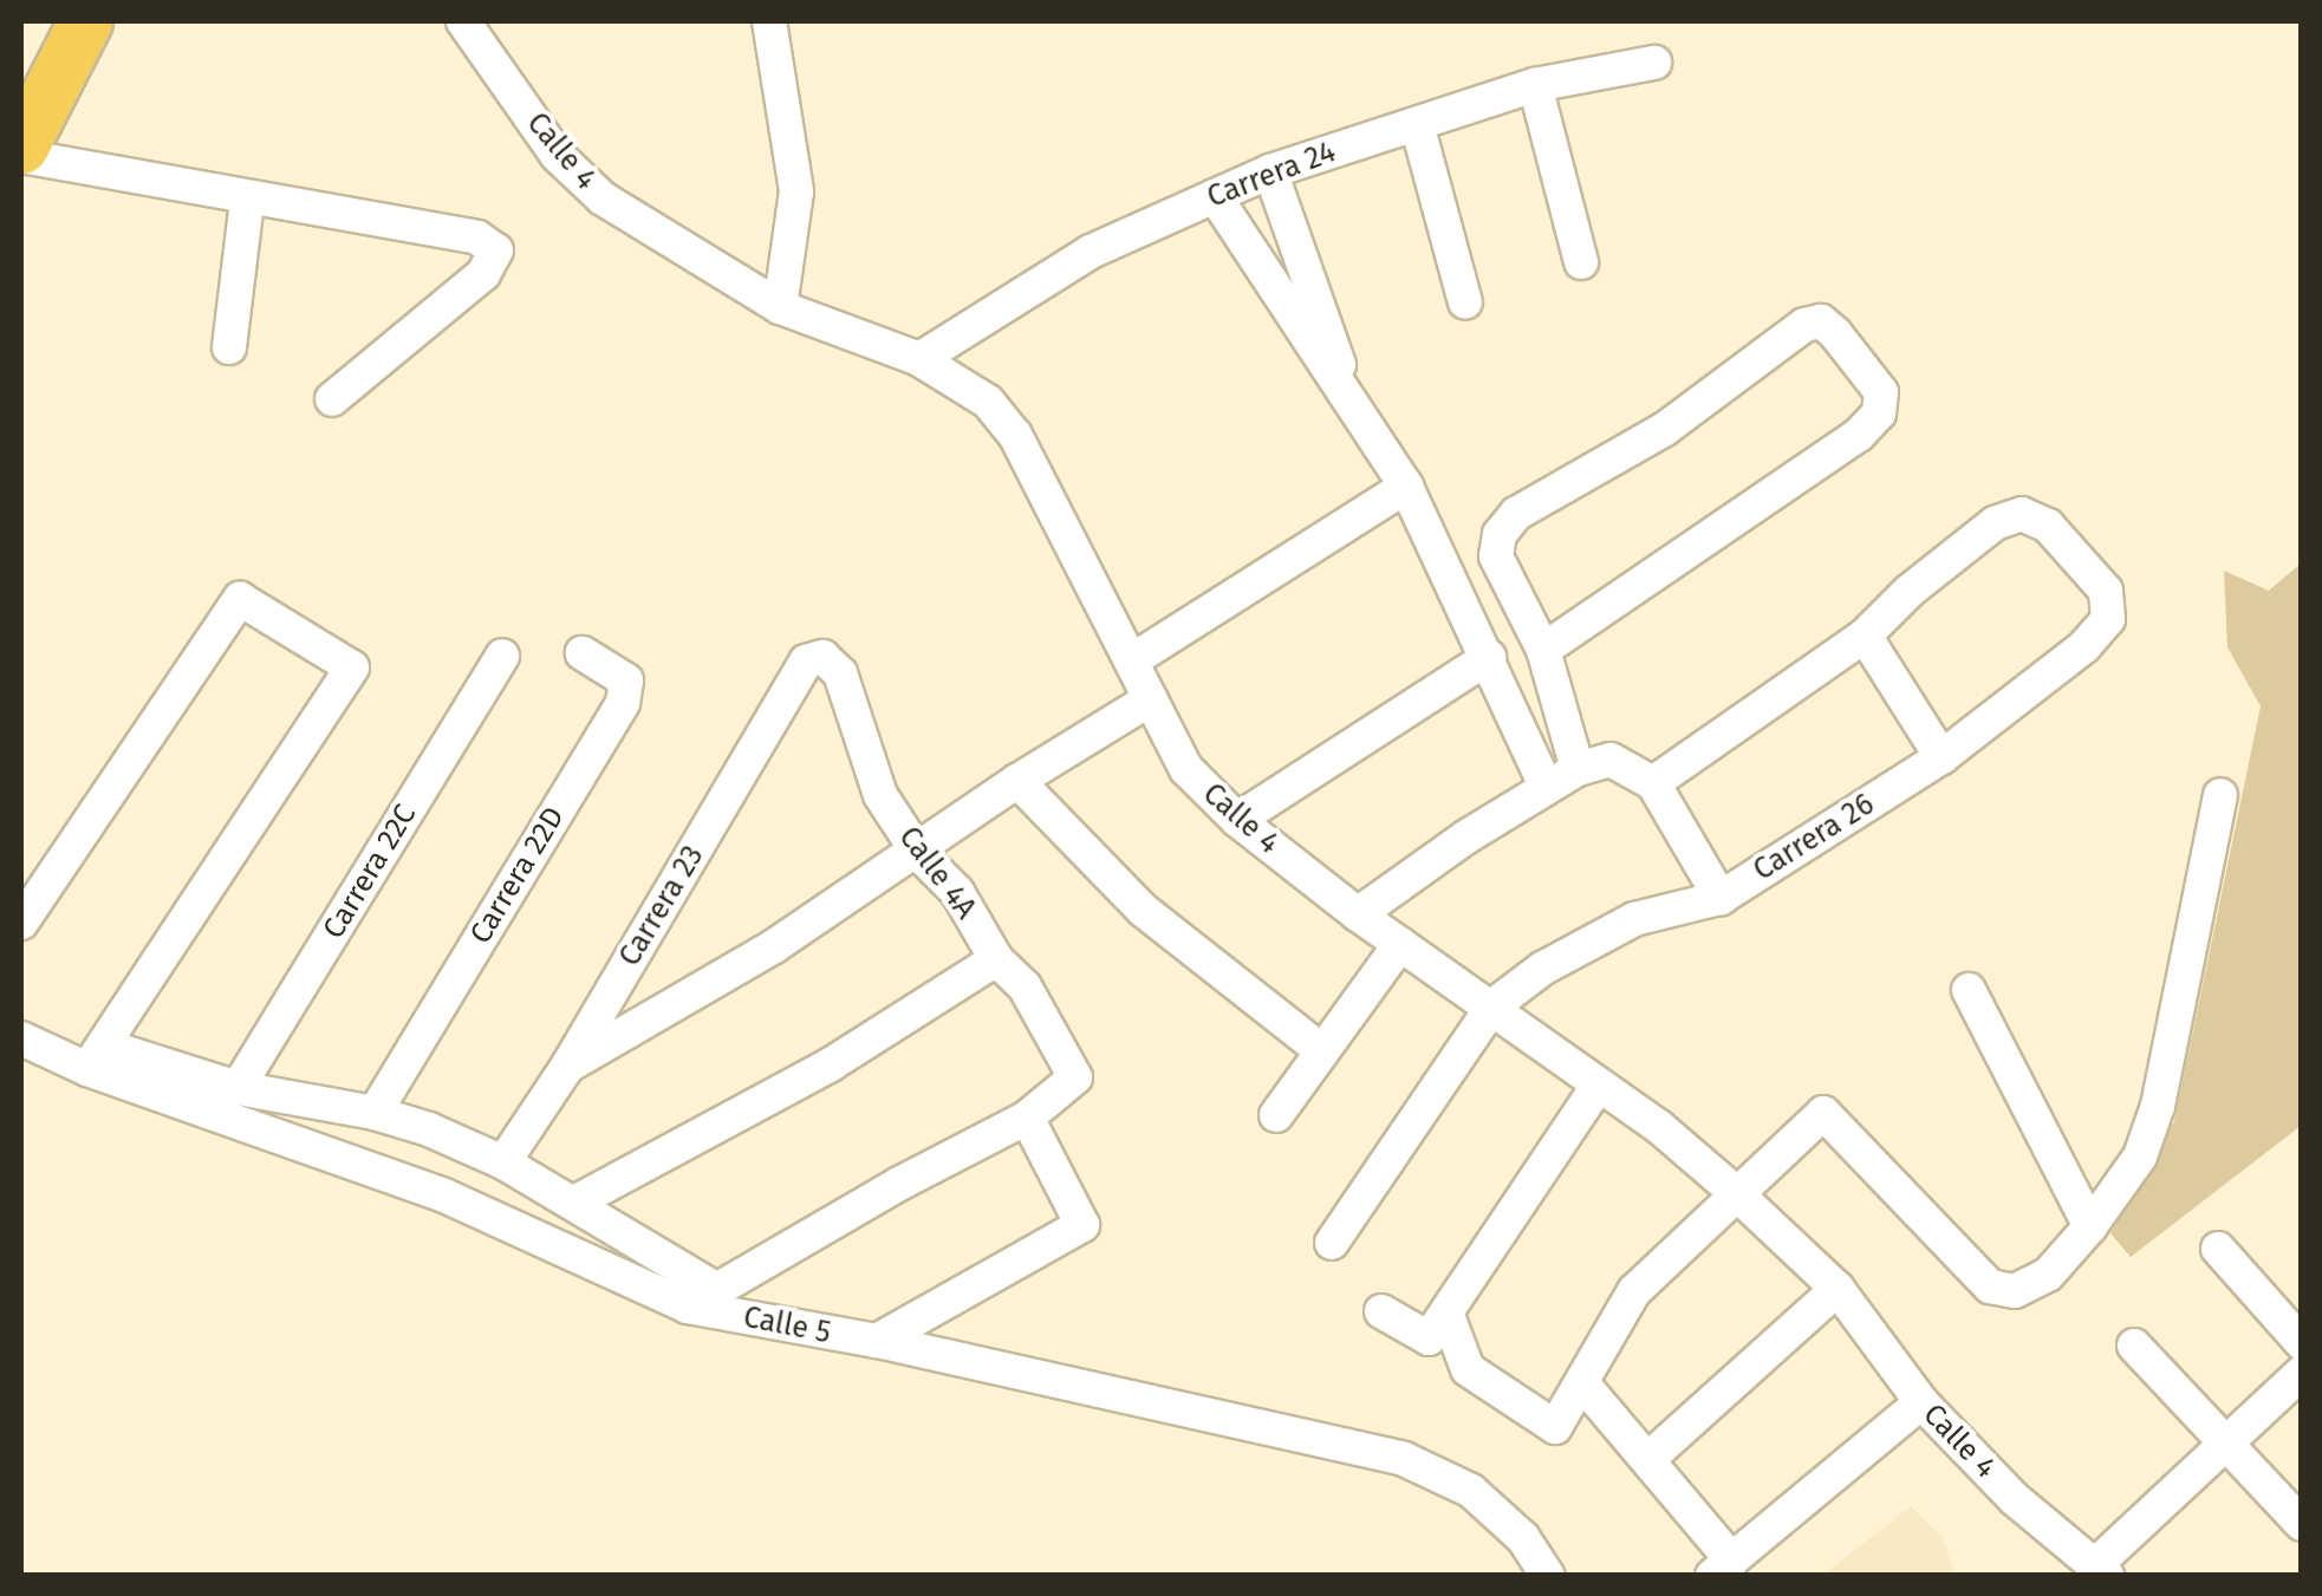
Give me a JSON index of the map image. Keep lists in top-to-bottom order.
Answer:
{
  "streets": {
    "street": [
      "Calle 4",
      "Carrera 24",
      "Carrera 26",
      "Carrera 22C",
      "Calle 4A",
      "Carrera 22D",
      "Carrera 23",
      "Calle 5"
    ]
  },
  "crossings": [
    ["Calle 4", "Carrera 24"],
    ["Calle 4", "Carrera 26"],
    ["Calle 4A", "Carrera 23"]
  ]
}
